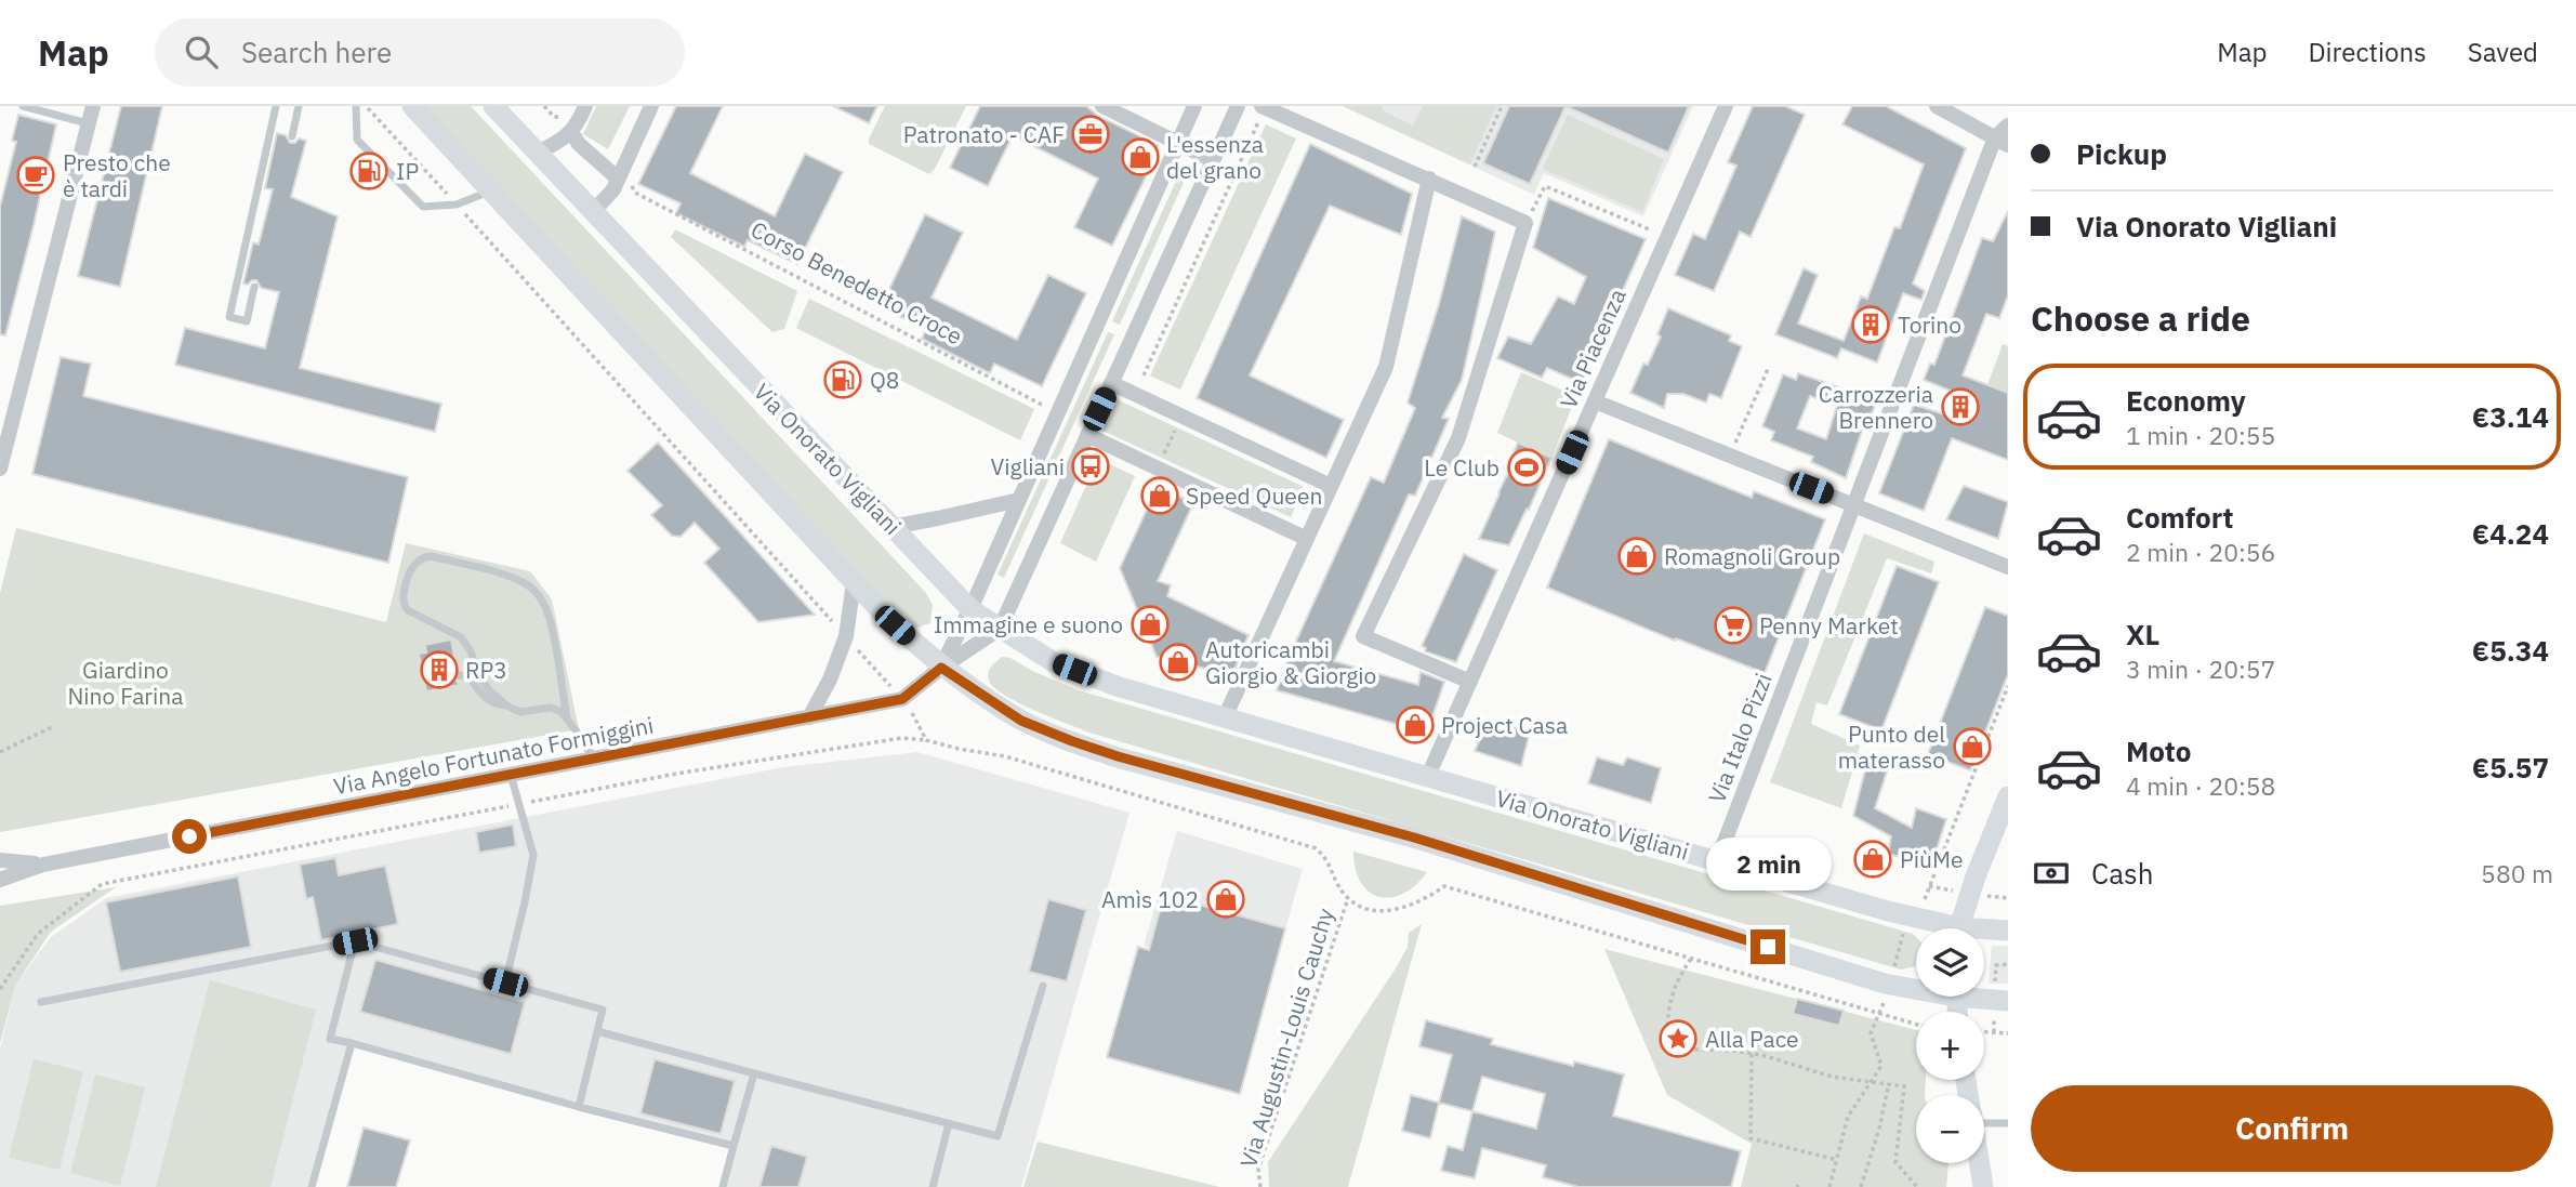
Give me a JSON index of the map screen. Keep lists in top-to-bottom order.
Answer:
{
  "streets": {
    "main road": ["Via Onorato Vigliani"],
    "street": ["Via Piacenza", "Via Italo Pizzi", "Via Angelo Fortunato Formiggini"],
    "path": ["Corso Benedetto Croce", "Via Augustin-Louis Cauchy"]
  },
  "crossings": [
    ["Via Piacenza", "Via Onorato Vigliani"],
    ["Via Onorato Vigliani", "Via Italo Pizzi"]
  ],
  "parks": ["Giardino Nino Farina"],
  "places": {
    "office": ["Patronato - CAF"],
    "shop": [
      "L'essenza del grano",
      "Speed Queen",
      "Romagnoli Group",
      "Immagine e suono",
      "Autoricambi Giorgio & Giorgio",
      "Project Casa",
      "Punto del materasso",
      "PiùMe",
      "Amìs 102"
    ],
    "fuel station": ["IP", "Q8"],
    "cafe": ["Presto che è tardi"],
    "building": ["Torino", "Carrozzeria Brennero", "RP3"],
    "bus stop": ["Vigliani"],
    "sports": ["Le Club"],
    "supermarket": ["Penny Market"],
    "place": ["Alla Pace"]
  },
  "page": {
    "header": "Map",
    "search": "Search here",
    "nav": ["Map", "Directions", "Saved"],
    "banner": ["Pickup", "Via Onorato Vigliani"],
    "heading": "Choose a ride",
    "list": [
      {
        "name": "Economy",
        "note": "1 min · 20:55",
        "value": "€3.14"
      },
      {
        "name": "Comfort",
        "note": "2 min · 20:56",
        "value": "€4.24"
      },
      {
        "name": "XL",
        "note": "3 min · 20:57",
        "value": "€5.34"
      },
      {
        "name": "Moto",
        "note": "4 min · 20:58",
        "value": "€5.57"
      }
    ],
    "pay": ["Cash", "580 m"],
    "bubble": "2 min",
    "map_buttons": ["+", "−"],
    "buttons": "Confirm"
  }
}
